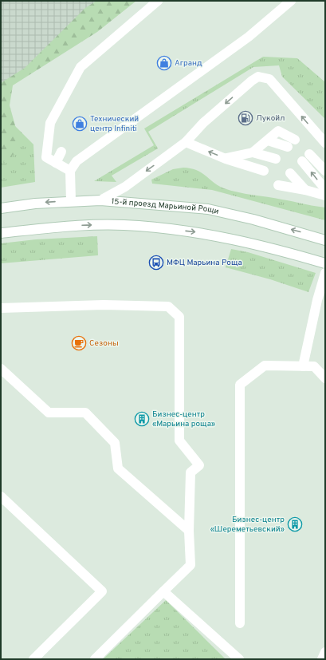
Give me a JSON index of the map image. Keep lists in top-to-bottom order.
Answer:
{
  "streets": {
    "main road": ["15-й проезд Марьиной Рощи"]
  },
  "places": {
    "shop": ["Агранд", "Технический центр Infiniti"],
    "fuel station": ["Лукойл"],
    "bus stop": ["МФЦ Марьина Роща"],
    "cafe": ["Сезоны"],
    "building": ["Бизнес-центр «Марьина роща»", "Бизнес-центр «Шереметьевский»"]
  }
}
